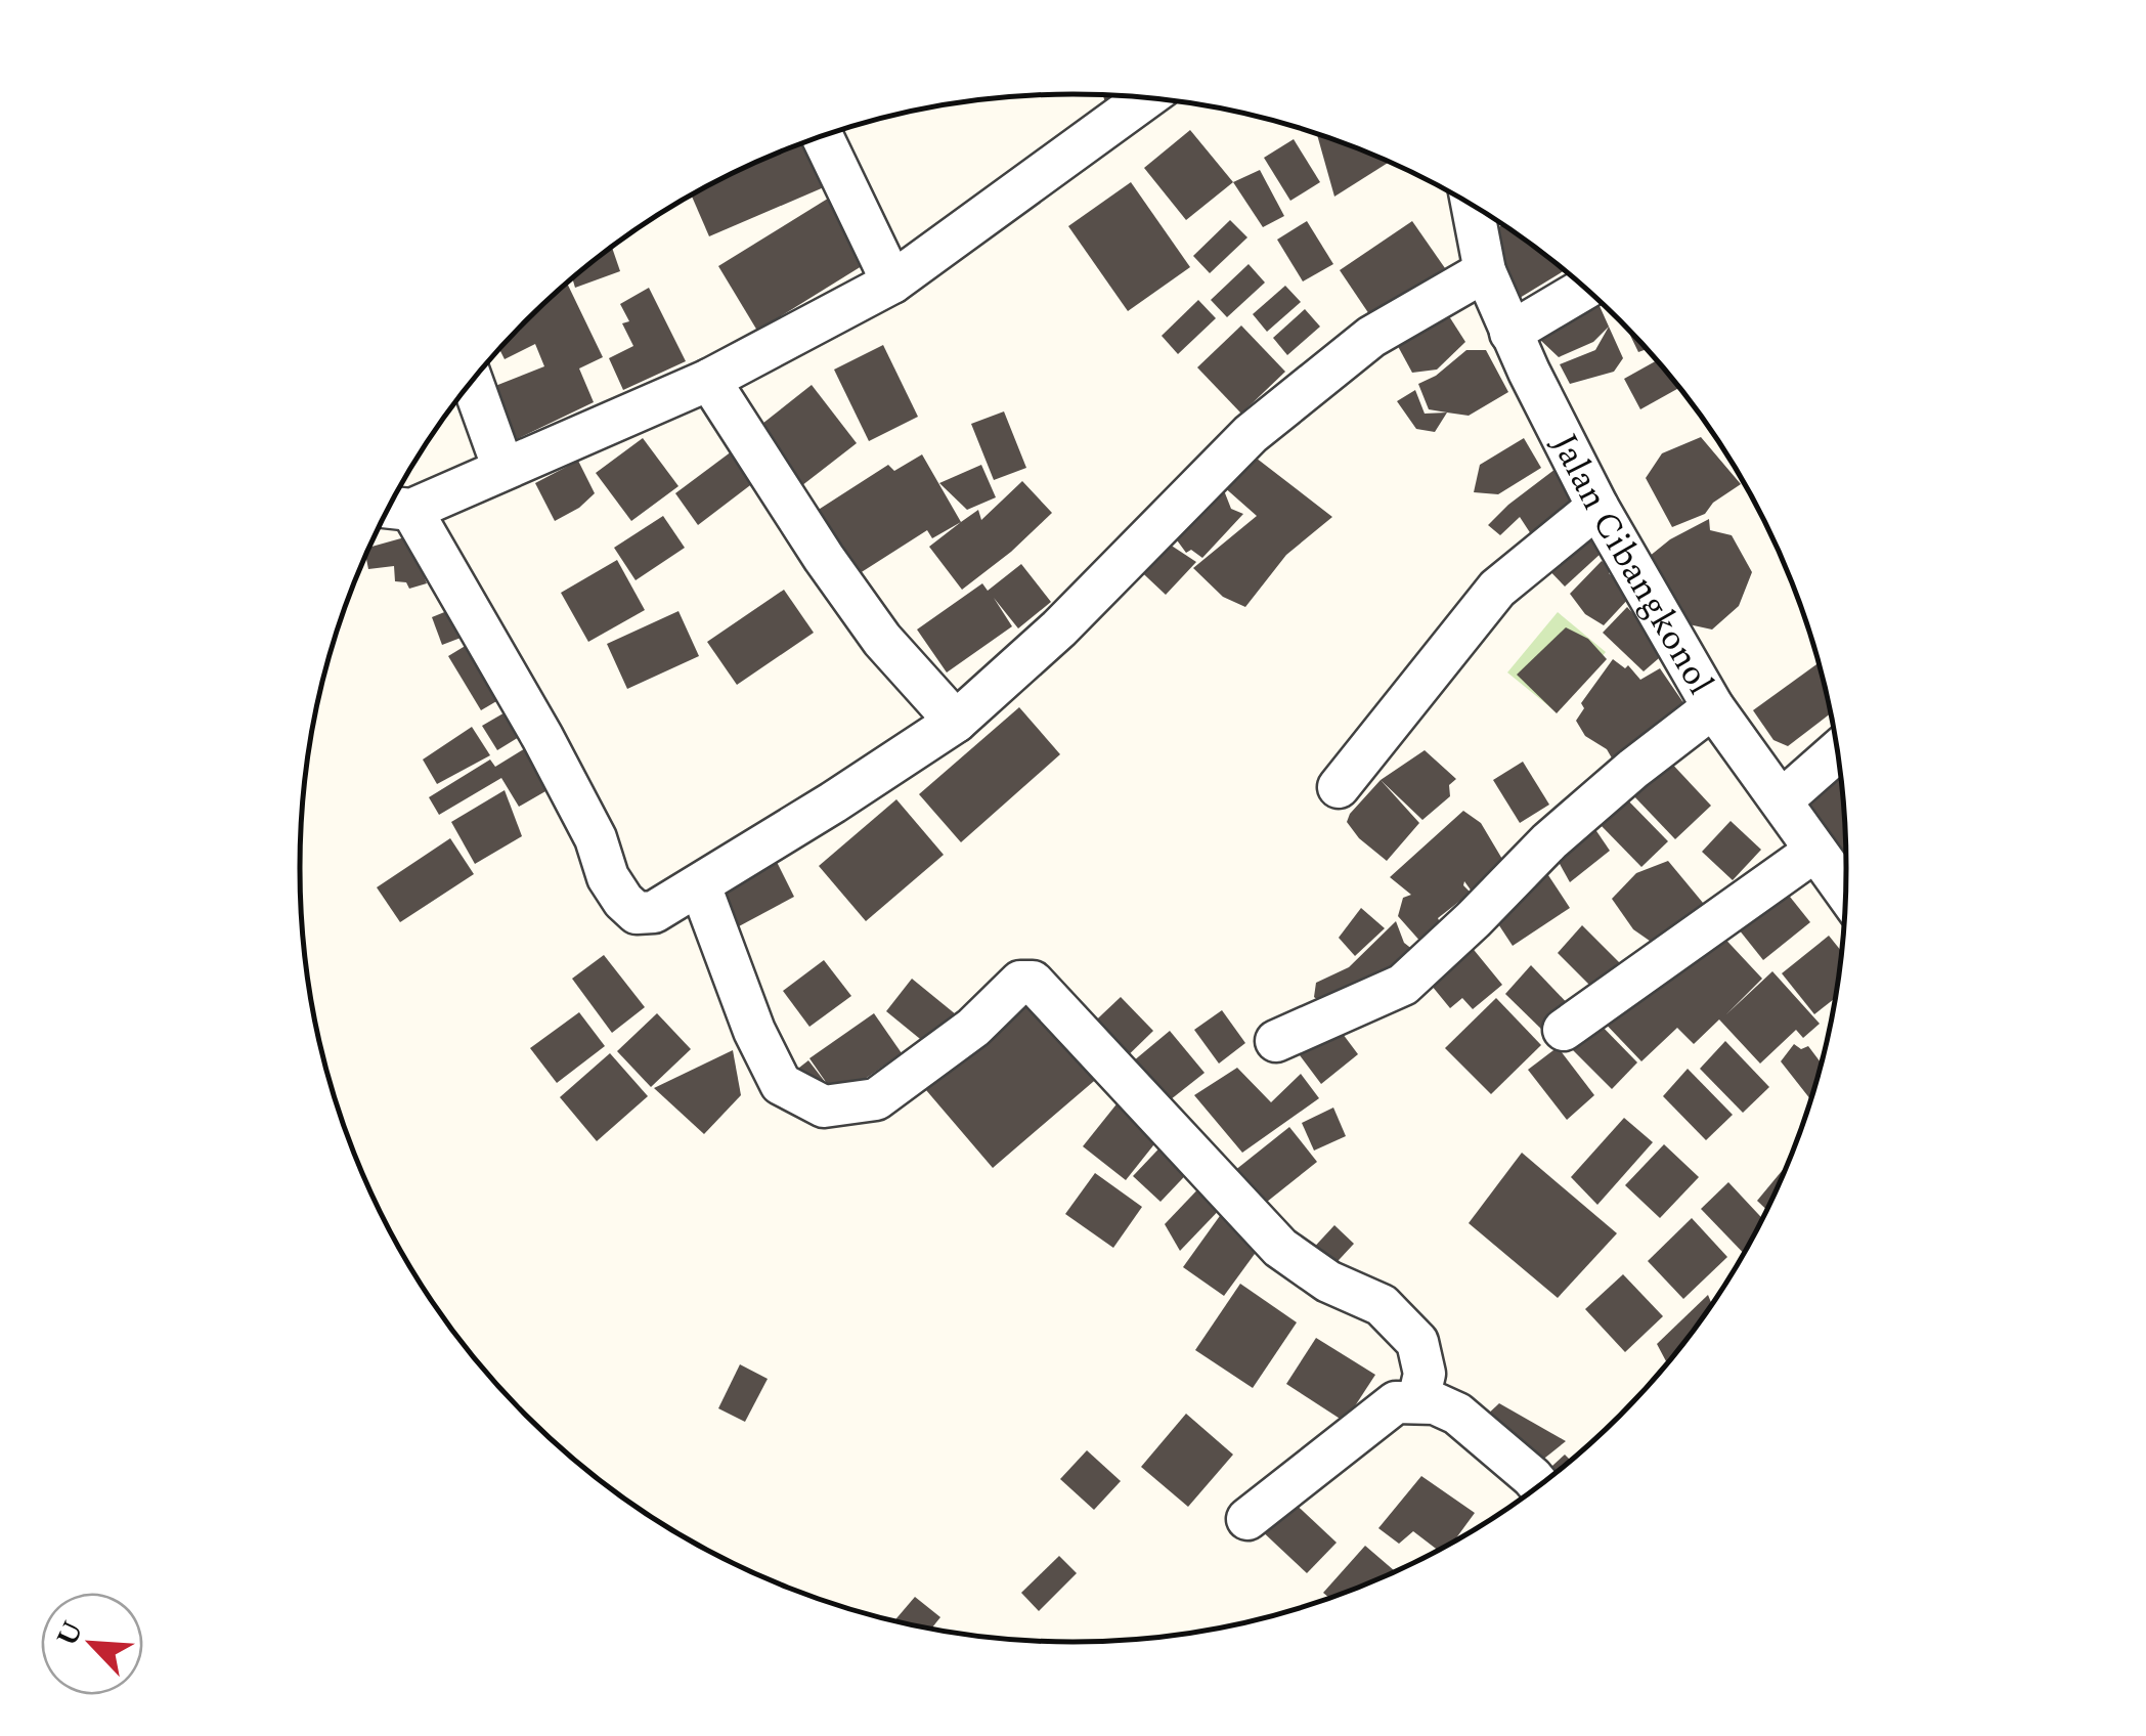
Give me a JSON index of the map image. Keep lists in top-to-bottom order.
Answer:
{
  "streets": {
    "street": ["Jalan Cibangkonol"]
  },
  "north": "top left"
}
